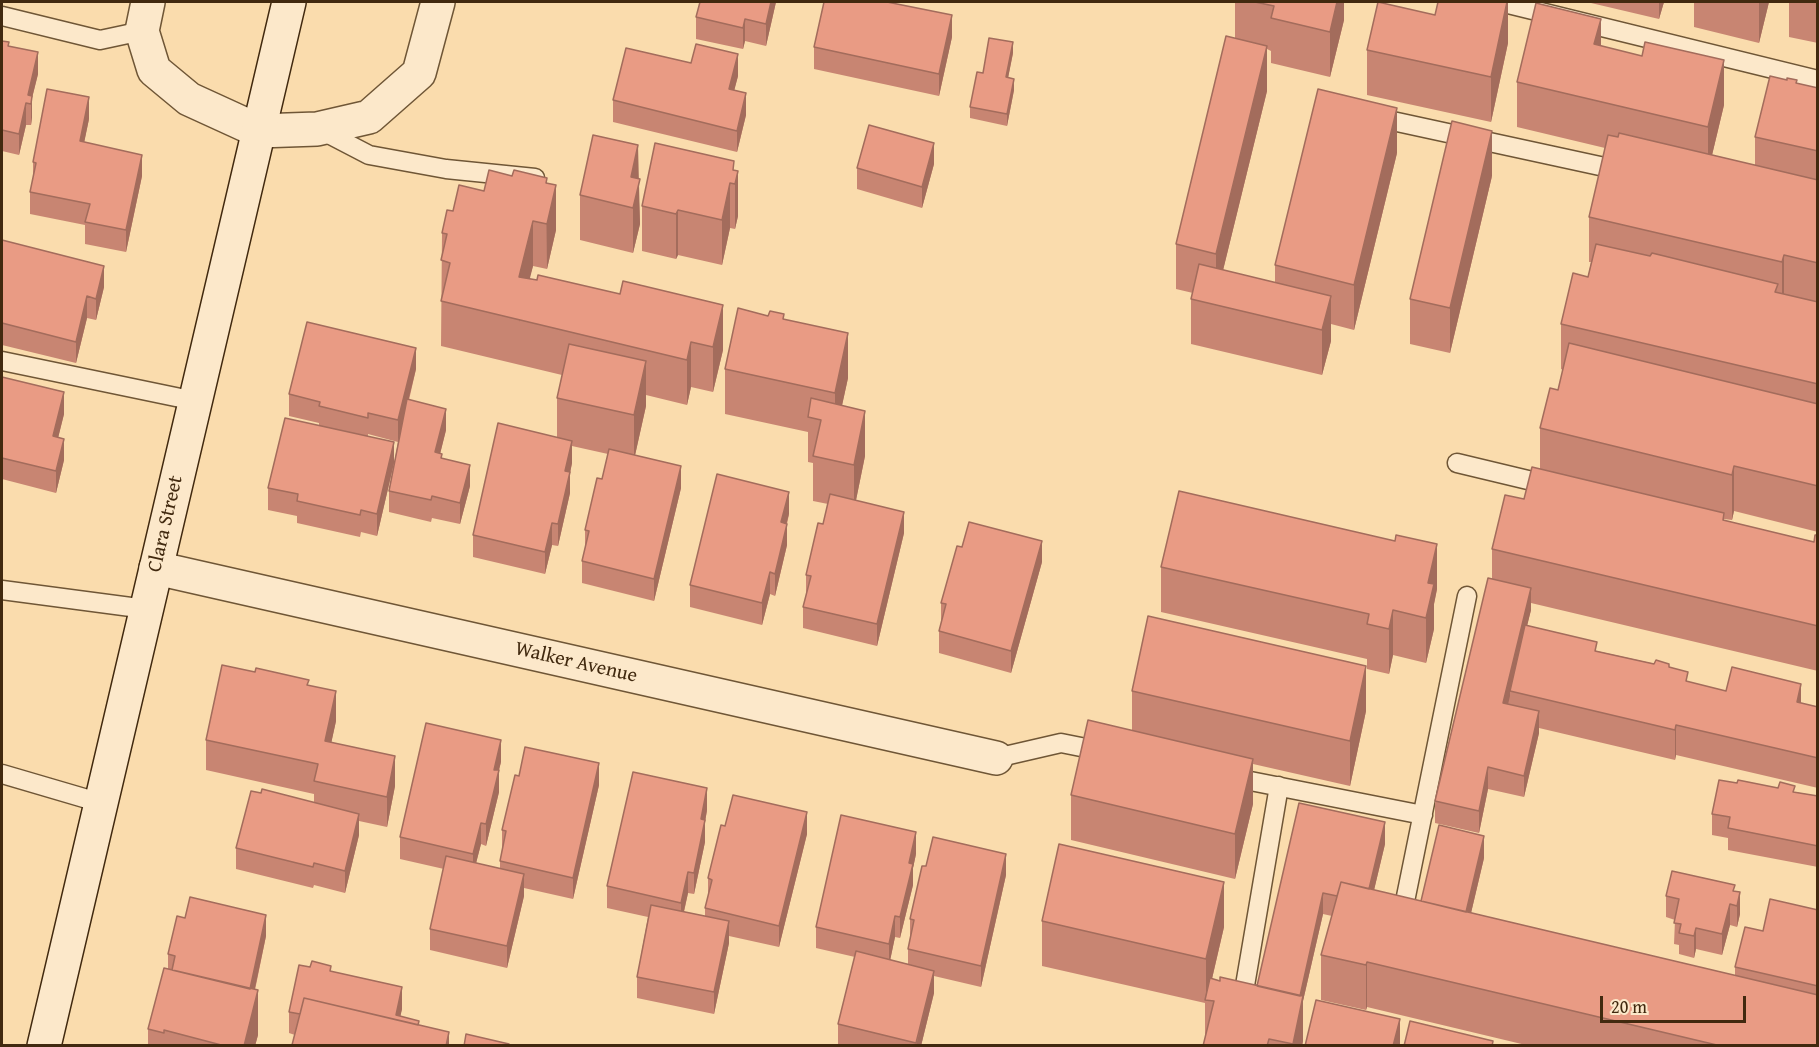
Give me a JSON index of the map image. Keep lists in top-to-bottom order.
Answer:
{
  "streets": {
    "street": ["Clara Street", "Walker Avenue"]
  },
  "crossings": [
    ["Clara Street", "Walker Avenue"]
  ],
  "scale_bar": "20 m"
}
